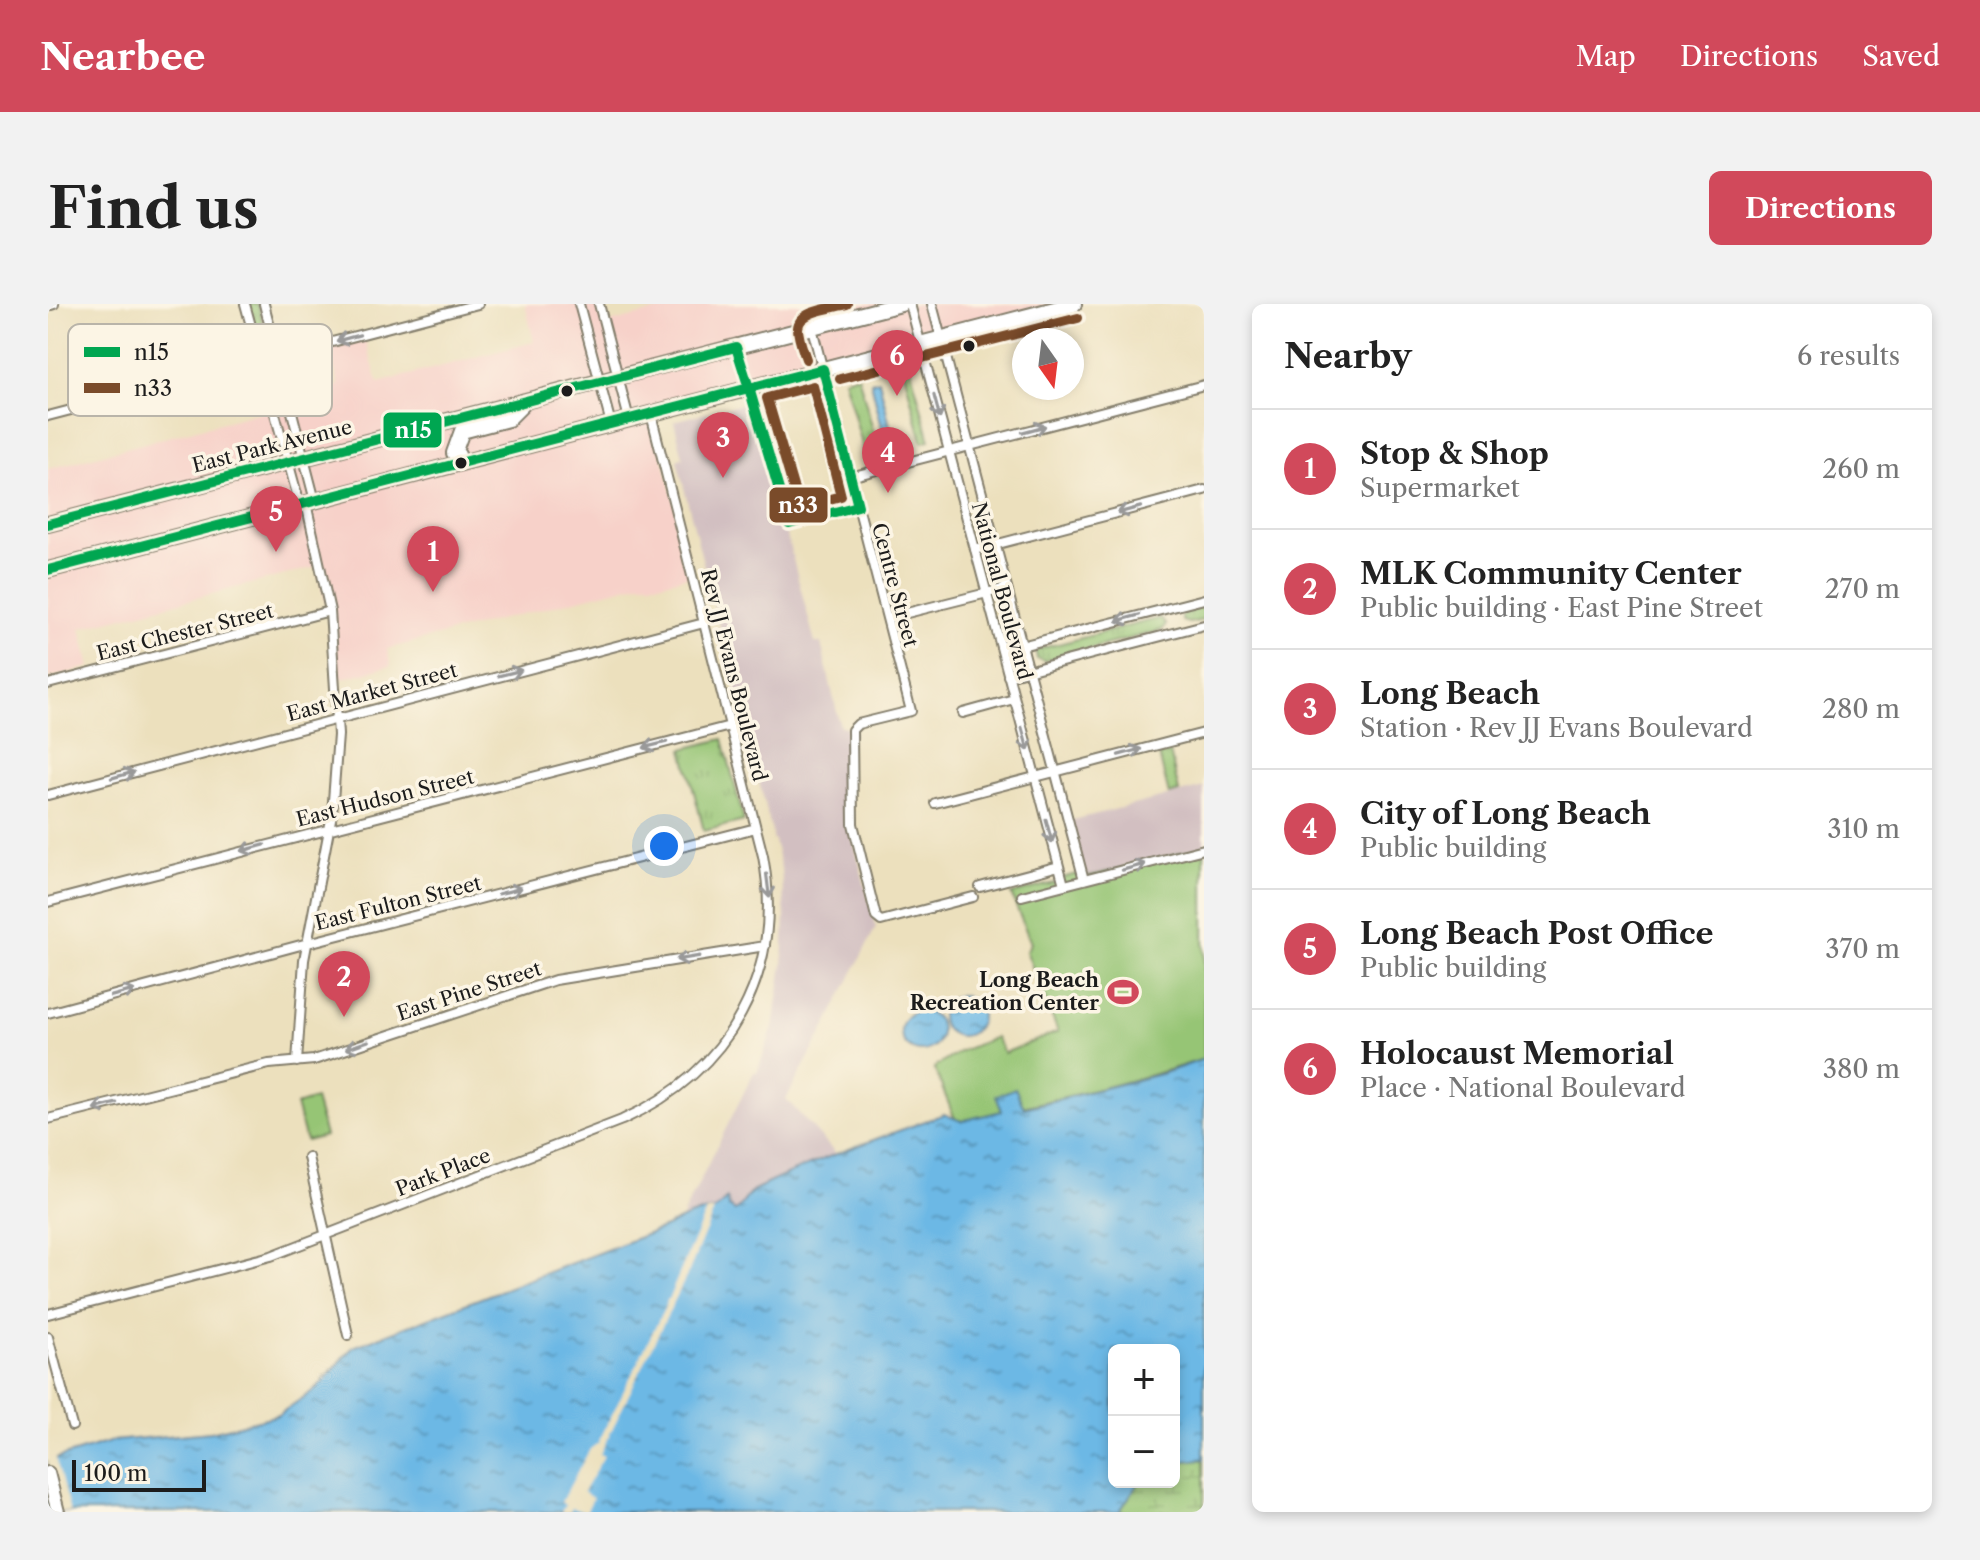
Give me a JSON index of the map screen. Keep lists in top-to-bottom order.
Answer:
{
  "streets": {
    "highway": ["East Park Avenue"],
    "street": [
      "Centre Street",
      "National Boulevard",
      "East Chester Street",
      "Rev JJ Evans Boulevard",
      "East Market Street",
      "East Hudson Street",
      "East Fulton Street",
      "East Pine Street",
      "Park Place"
    ]
  },
  "crossings": [
    ["East Park Avenue", "Centre Street"],
    ["Rev JJ Evans Boulevard", "East Market Street"],
    ["Rev JJ Evans Boulevard", "East Hudson Street"],
    ["Rev JJ Evans Boulevard", "East Fulton Street"],
    ["Rev JJ Evans Boulevard", "East Pine Street"],
    ["Rev JJ Evans Boulevard", "Park Place"],
    ["East Pine Street", "Park Place"]
  ],
  "one_way": [
    "East Market Street",
    "East Hudson Street",
    "East Fulton Street",
    "East Pine Street"
  ],
  "places": {
    "sports": ["Long Beach Recreation Center"]
  },
  "lines": ["transit line n33", "transit line n15"],
  "legend": ["n15", "n33"],
  "scale_bar": "100 m",
  "north": "bottom",
  "page": {
    "header": "Nearbee",
    "nav": ["Map", "Directions", "Saved"],
    "buttons": "Directions",
    "title": "Find us",
    "heading": ["Nearby", "6 results"],
    "pins": [
      "6",
      "3",
      "4",
      "5",
      "1",
      "2"
    ],
    "list": [
      {
        "mark": "1",
        "name": "Stop & Shop",
        "note": "Supermarket",
        "value": "260 m"
      },
      {
        "mark": "2",
        "name": "MLK Community Center",
        "note": "Public building · East Pine Street",
        "value": "270 m"
      },
      {
        "mark": "3",
        "name": "Long Beach",
        "note": "Station · Rev JJ Evans Boulevard",
        "value": "280 m"
      },
      {
        "mark": "4",
        "name": "City of Long Beach",
        "note": "Public building",
        "value": "310 m"
      },
      {
        "mark": "5",
        "name": "Long Beach Post Office",
        "note": "Public building",
        "value": "370 m"
      },
      {
        "mark": "6",
        "name": "Holocaust Memorial",
        "note": "Place · National Boulevard",
        "value": "380 m"
      }
    ],
    "map_buttons": ["+", "−"],
    "scale": "100 m"
  }
}
